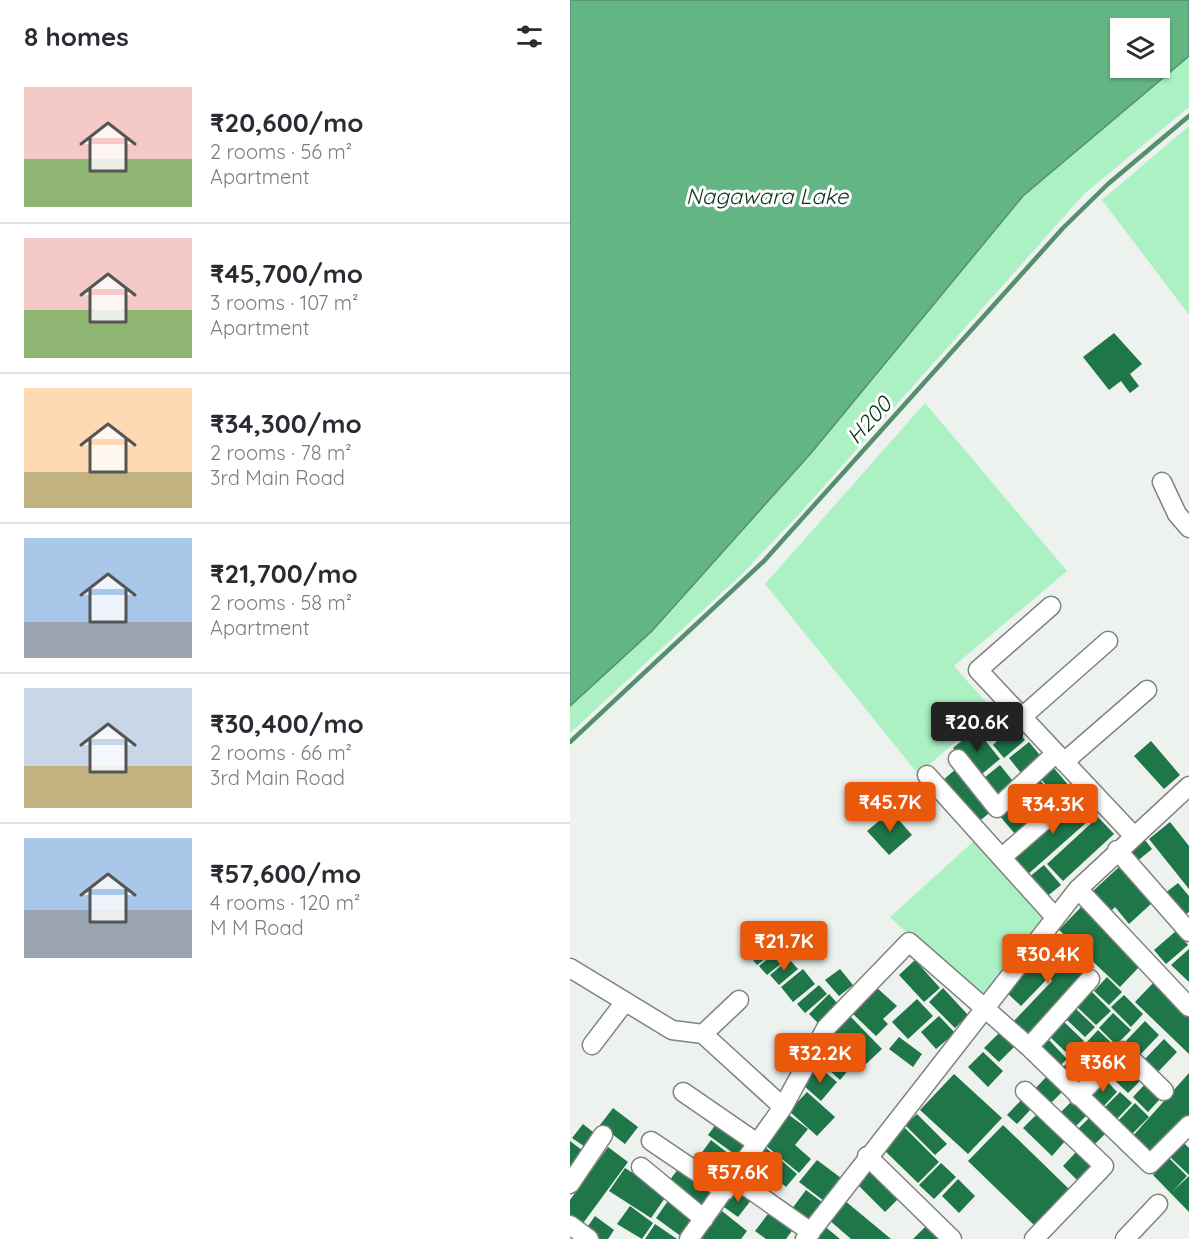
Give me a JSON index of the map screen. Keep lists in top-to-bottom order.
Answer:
{
  "water": ["Nagawara Lake", "H200"],
  "page": {
    "heading": "8 homes",
    "list": [
      {
        "name": "₹20,600/mo",
        "note": "2 rooms · 56 m² · Apartment"
      },
      {
        "name": "₹45,700/mo",
        "note": "3 rooms · 107 m² · Apartment"
      },
      {
        "name": "₹34,300/mo",
        "note": "2 rooms · 78 m² · 3rd Main Road"
      },
      {
        "name": "₹21,700/mo",
        "note": "2 rooms · 58 m² · Apartment"
      },
      {
        "name": "₹30,400/mo",
        "note": "2 rooms · 66 m² · 3rd Main Road"
      },
      {
        "name": "₹57,600/mo",
        "note": "4 rooms · 120 m² · M M Road"
      }
    ],
    "price": [
      "₹20.6K",
      "₹45.7K",
      "₹34.3K",
      "₹21.7K",
      "₹30.4K",
      "₹32.2K",
      "₹36K",
      "₹57.6K"
    ]
  }
}
